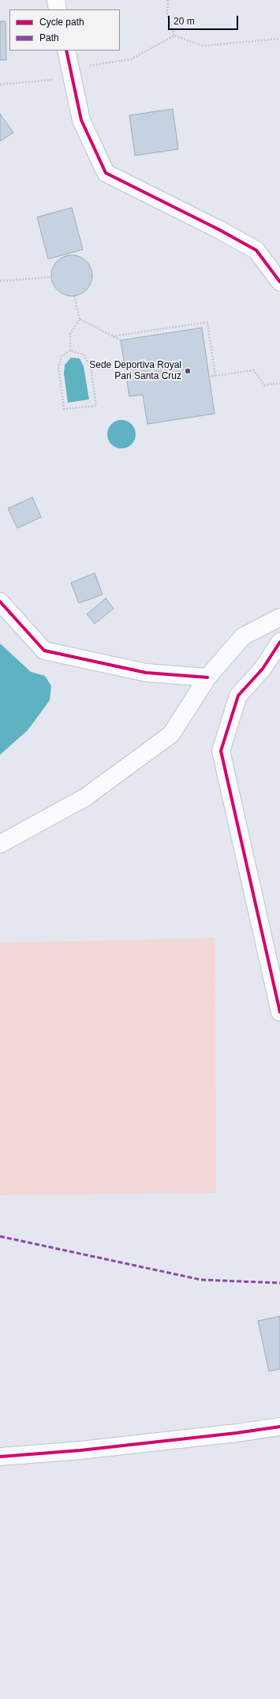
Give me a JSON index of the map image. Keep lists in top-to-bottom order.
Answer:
{
  "places": ["Sede Deportiva Royal Pari Santa Cruz"],
  "legend": ["Cycle path", "Path"],
  "scale_bar": "20 m"
}
